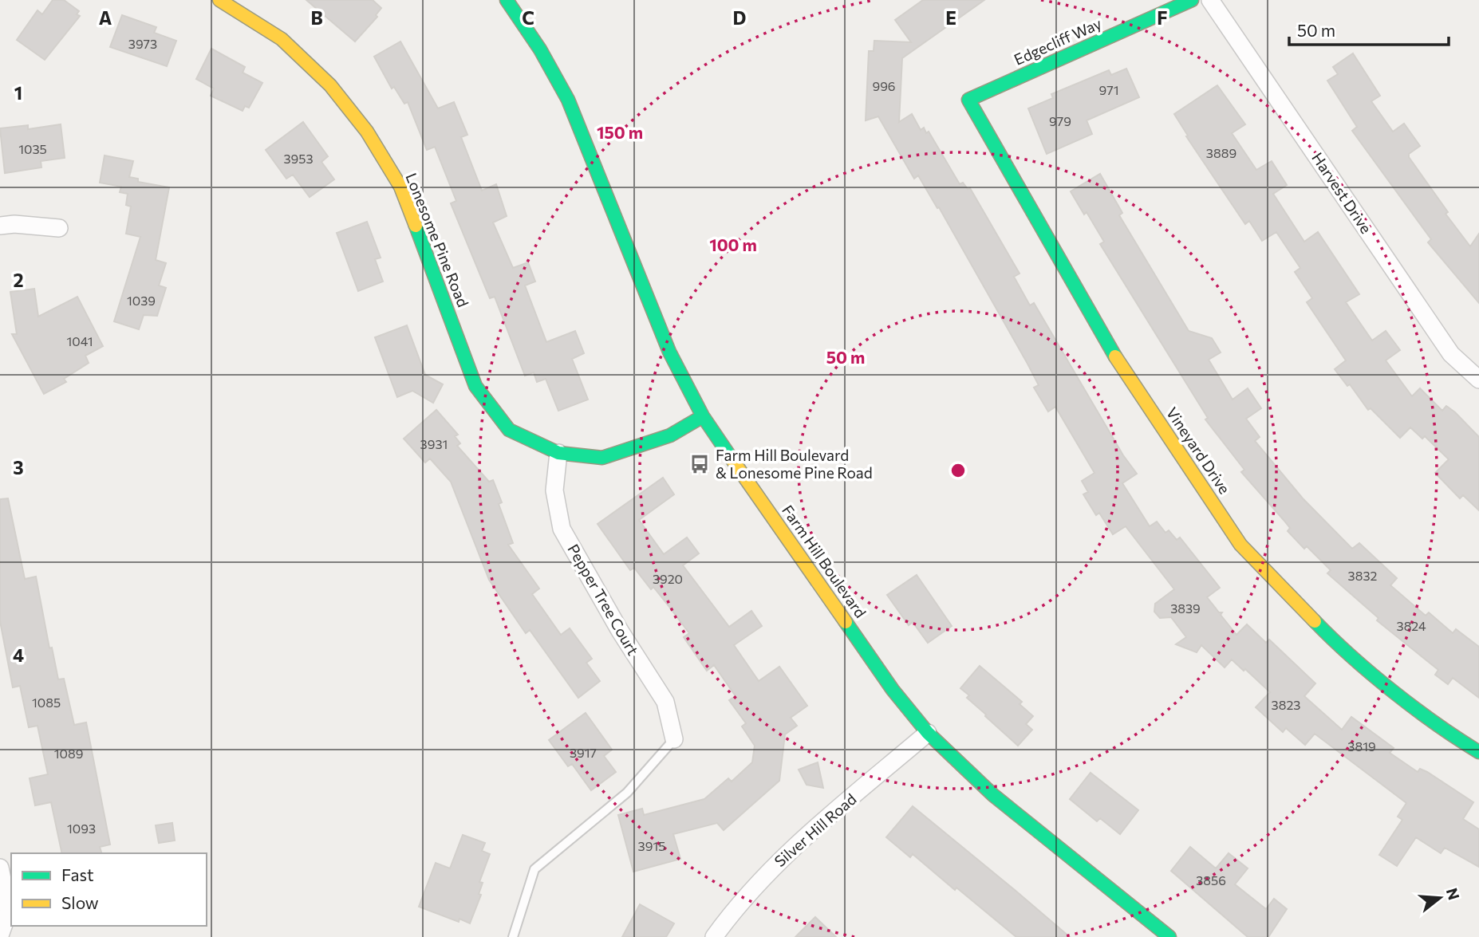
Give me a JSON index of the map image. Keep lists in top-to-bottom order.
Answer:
{
  "streets": {
    "street": [
      "Edgecliff Way",
      "Harvest Drive",
      "Lonesome Pine Road",
      "Vineyard Drive",
      "Farm Hill Boulevard",
      "Pepper Tree Court",
      "Silver Hill Road"
    ]
  },
  "crossings": [
    ["Edgecliff Way", "Vineyard Drive"],
    ["Lonesome Pine Road", "Farm Hill Boulevard"],
    ["Lonesome Pine Road", "Pepper Tree Court"],
    ["Farm Hill Boulevard", "Silver Hill Road"]
  ],
  "places": {
    "bus stop": ["Farm Hill Boulevard & Lonesome Pine Road"]
  },
  "house_numbers": [
    "3973",
    "996",
    "971",
    "979",
    "1035",
    "3889",
    "3953",
    "1039",
    "1041",
    "3931",
    "3832",
    "3920",
    "3839",
    "3824",
    "1085",
    "3823",
    "3819",
    "3917",
    "1089",
    "1093",
    "3915",
    "3856"
  ],
  "legend": ["Fast", "Slow"],
  "scale_bar": "50 m",
  "north": "right",
  "grid": {
    "columns": [
      "A",
      "B",
      "C",
      "D",
      "E",
      "F"
    ],
    "rows": [
      "1",
      "2",
      "3",
      "4"
    ]
  },
  "rings": ["150 m", "100 m", "50 m"]
}
